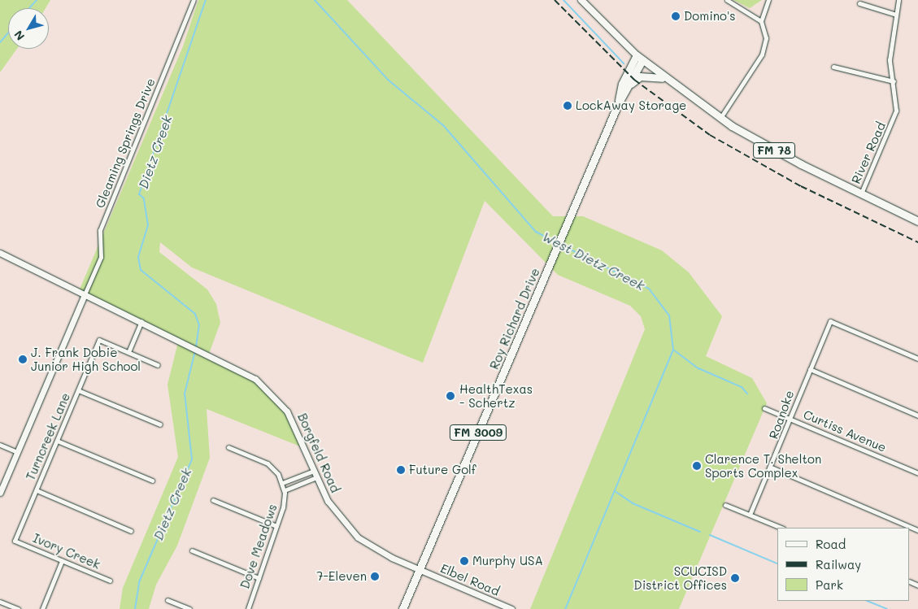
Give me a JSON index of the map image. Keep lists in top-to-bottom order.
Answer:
{
  "streets": {
    "main road": ["FM 78", "Roy Richard Drive", "FM 3009"],
    "street": [
      "Gleaming Springs Drive",
      "River Road",
      "Roanoke",
      "Curtiss Avenue",
      "Turncreek Lane",
      "Borgfeld Road",
      "Dove Meadows",
      "Ivory Creek",
      "Elbel Road"
    ]
  },
  "crossings": [
    ["Gleaming Springs Drive", "Borgfeld Road"],
    ["FM 78", "River Road"],
    ["FM 78", "Roy Richard Drive"],
    ["Roy Richard Drive", "Borgfeld Road"],
    ["Roy Richard Drive", "Elbel Road"],
    ["Roanoke", "Curtiss Avenue"],
    ["Turncreek Lane", "Ivory Creek"],
    ["Borgfeld Road", "Dove Meadows"],
    ["Borgfeld Road", "Elbel Road"]
  ],
  "water": ["Dietz Creek", "West Dietz Creek"],
  "places": [
    "Domino's",
    "LockAway Storage",
    "J. Frank Dobie Junior High School",
    "HealthTexas - Schertz",
    "Clarence T. Shelton Sports Complex",
    "Future Golf",
    "Murphy USA",
    "7-Eleven",
    "SCUCISD District Offices"
  ],
  "legend": ["Road", "Railway", "Park"],
  "north": "bottom left"
}
